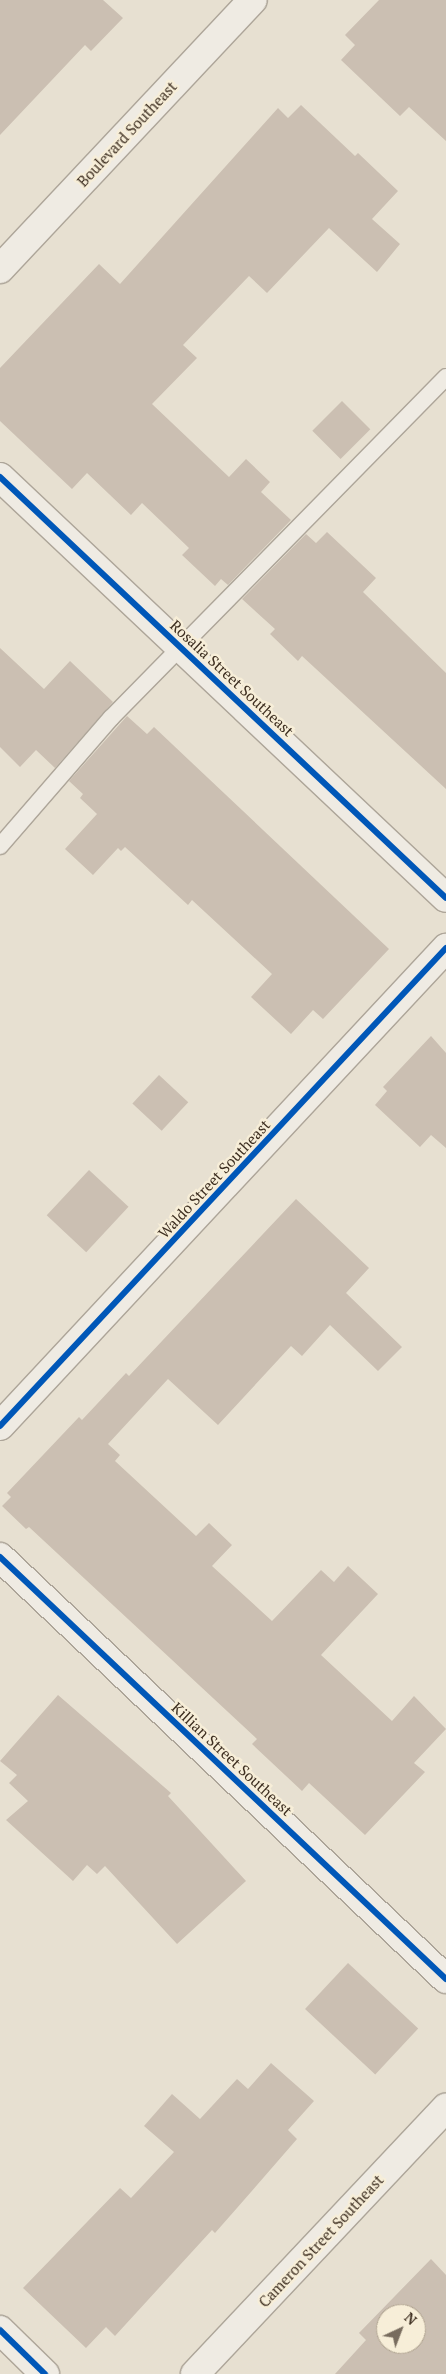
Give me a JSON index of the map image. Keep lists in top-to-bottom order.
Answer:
{
  "streets": {
    "street": [
      "Boulevard Southeast",
      "Rosalia Street Southeast",
      "Waldo Street Southeast",
      "Killian Street Southeast",
      "Cameron Street Southeast"
    ]
  },
  "north": "top right"
}
